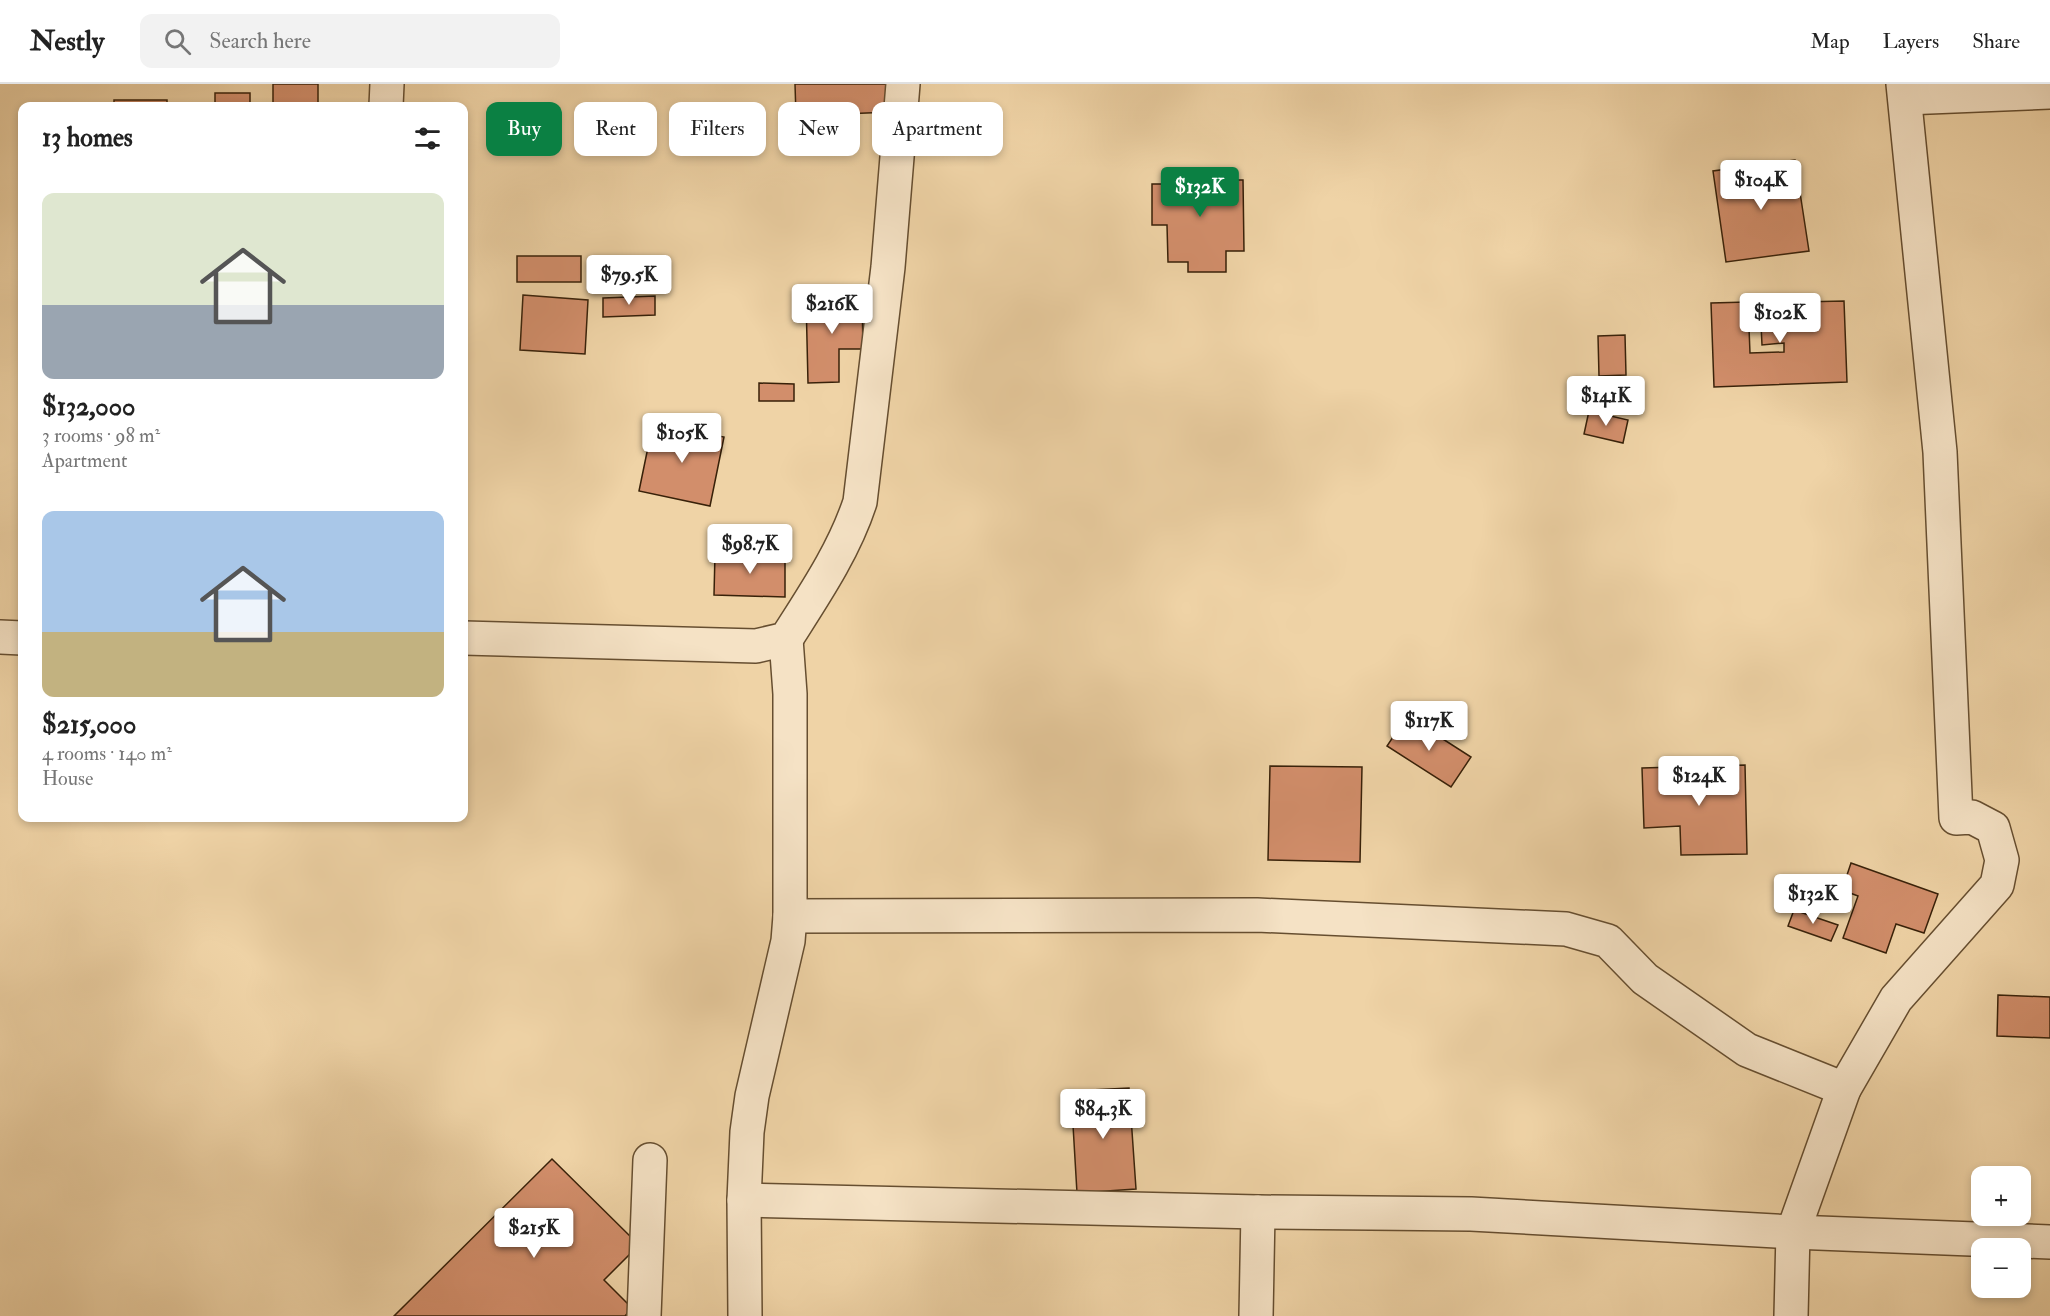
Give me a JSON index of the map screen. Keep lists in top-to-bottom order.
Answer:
{
  "page": {
    "header": "Nestly",
    "search": "Search here",
    "nav": ["Map", "Layers", "Share"],
    "chip": [
      "Buy",
      "Rent",
      "Filters",
      "New",
      "Apartment"
    ],
    "heading": "13 homes",
    "price": [
      "$104K",
      "$132K",
      "$79.5K",
      "$216K",
      "$102K",
      "$141K",
      "$105K",
      "$98.7K",
      "$117K",
      "$124K",
      "$132K",
      "$84.3K",
      "$215K"
    ],
    "list": [
      {
        "name": "$132,000",
        "note": "3 rooms · 98 m² · Apartment"
      },
      {
        "name": "$215,000",
        "note": "4 rooms · 140 m² · House"
      }
    ],
    "map_buttons": ["+", "−"]
  }
}
